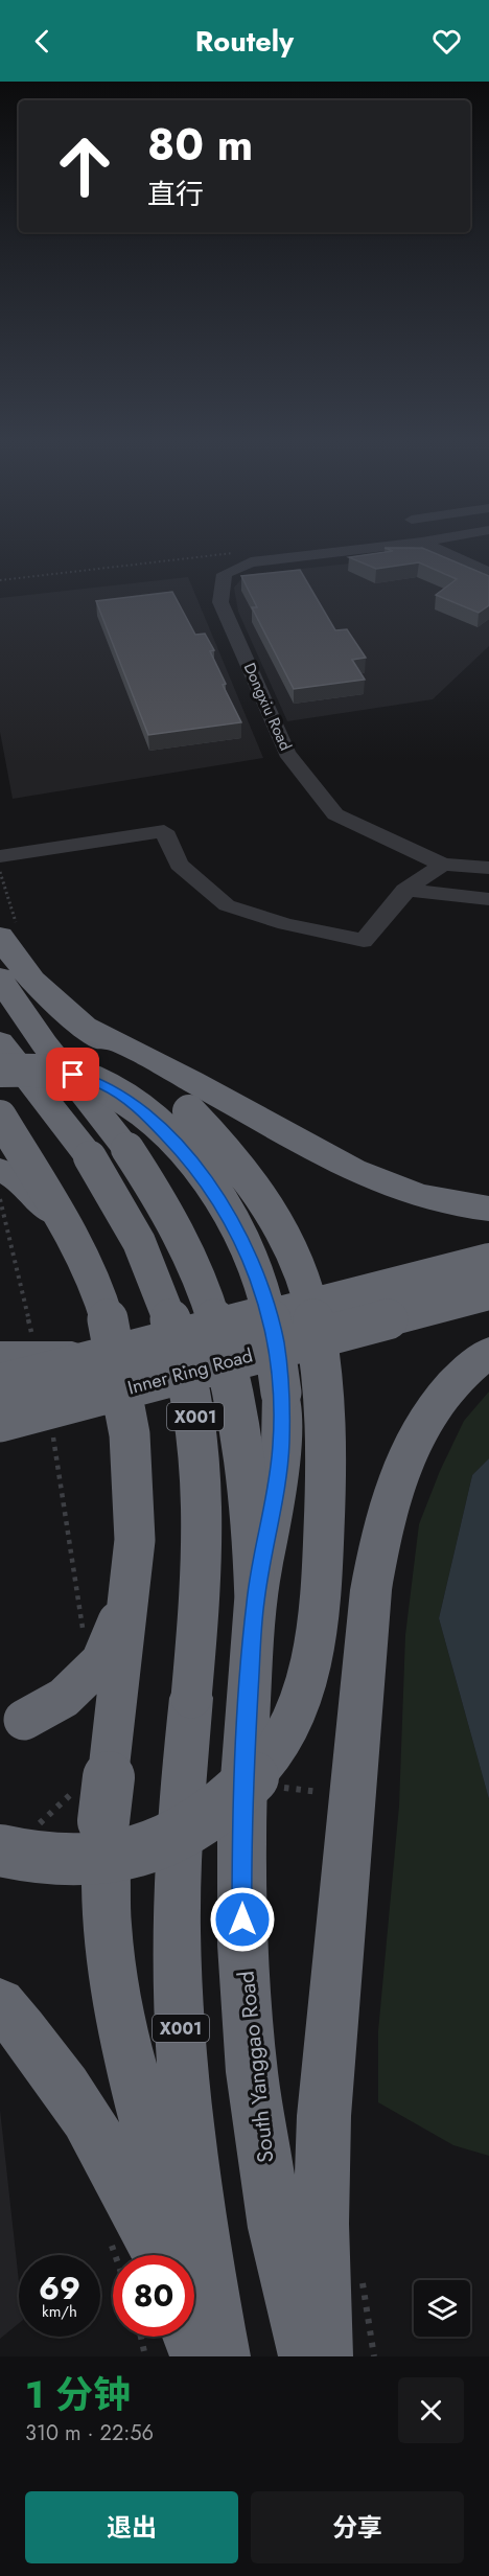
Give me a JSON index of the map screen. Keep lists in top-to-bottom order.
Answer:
{
  "streets": {
    "highway": ["Inner Ring Road", "X001", "South Yanggao Road"],
    "street": ["Dongxiu Road"]
  },
  "page": {
    "header": "Routely",
    "turn": ["80 m", "直行"],
    "speed": "69 km/h",
    "limit": "80",
    "heading": ["1 分钟", "310 m · 22:56"],
    "buttons": ["退出", "分享"]
  }
}
